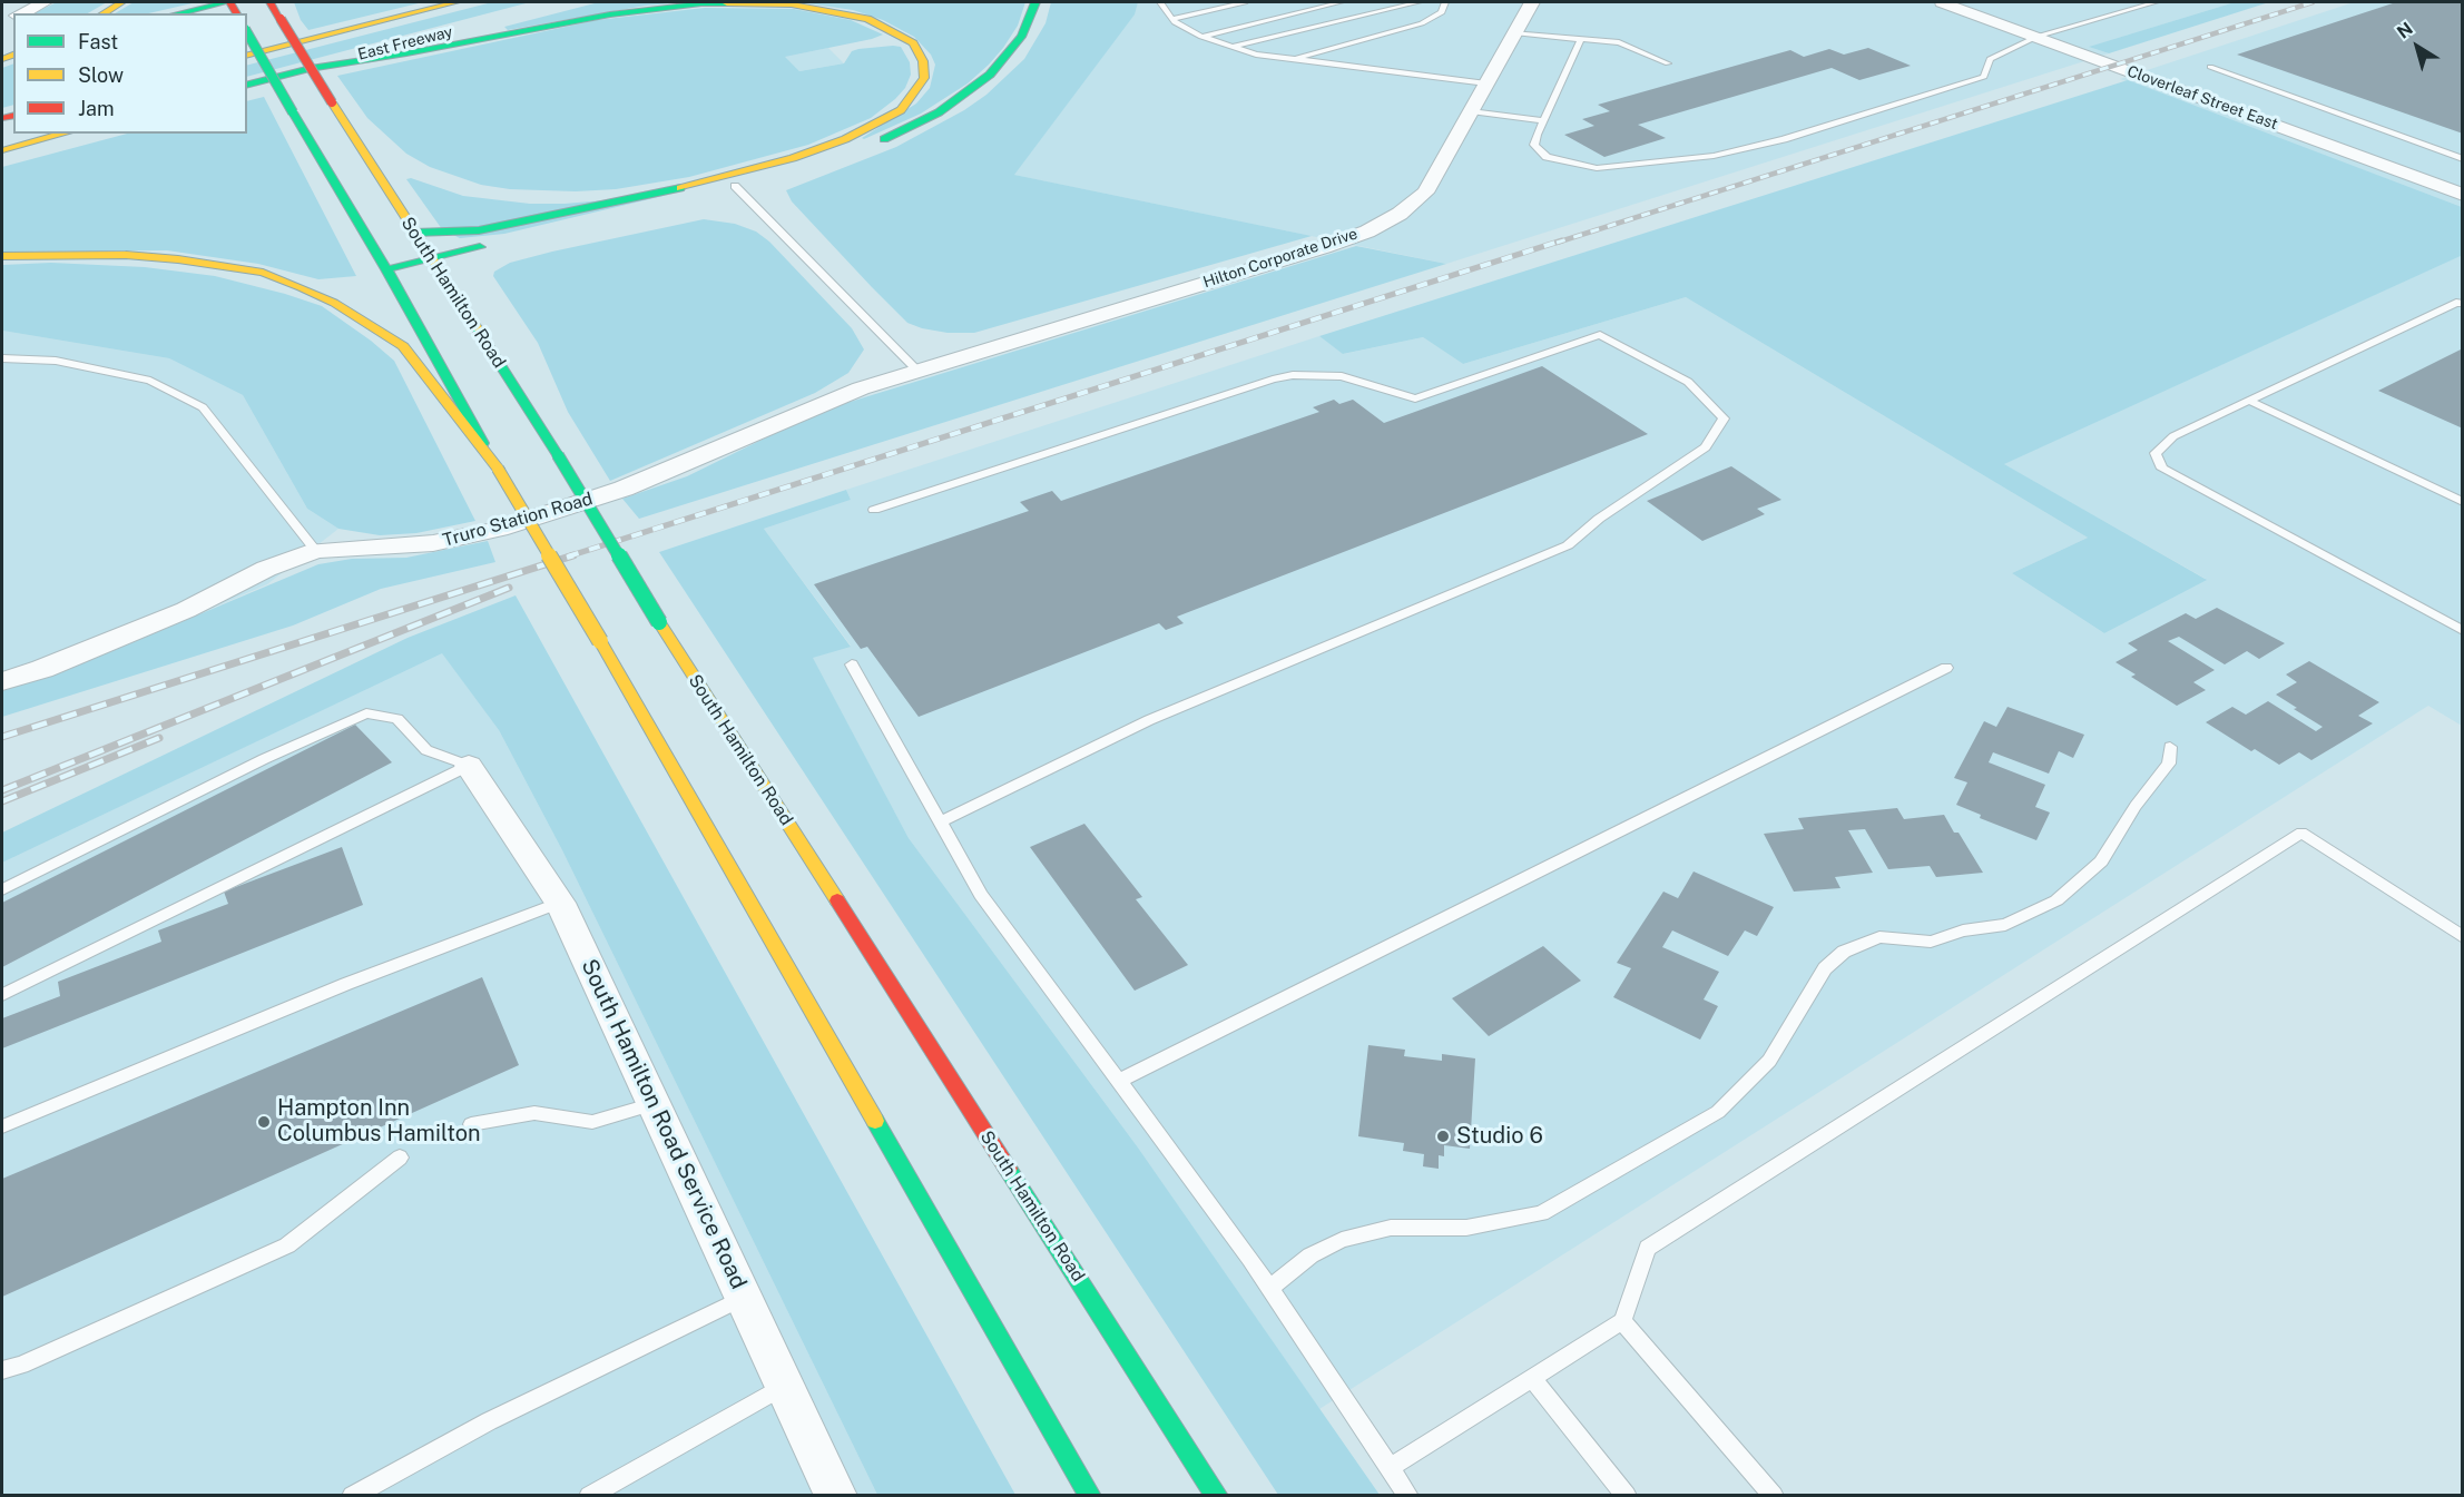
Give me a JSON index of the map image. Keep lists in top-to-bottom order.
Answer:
{
  "streets": {
    "main road": ["East Freeway", "South Hamilton Road"],
    "street": [
      "Cloverleaf Street East",
      "Hilton Corporate Drive",
      "Truro Station Road",
      "South Hamilton Road Service Road"
    ]
  },
  "crossings": [
    ["Hilton Corporate Drive", "Truro Station Road"]
  ],
  "places": ["Hampton Inn Columbus Hamilton", "Studio 6"],
  "legend": ["Fast", "Slow", "Jam"],
  "north": "top left"
}
